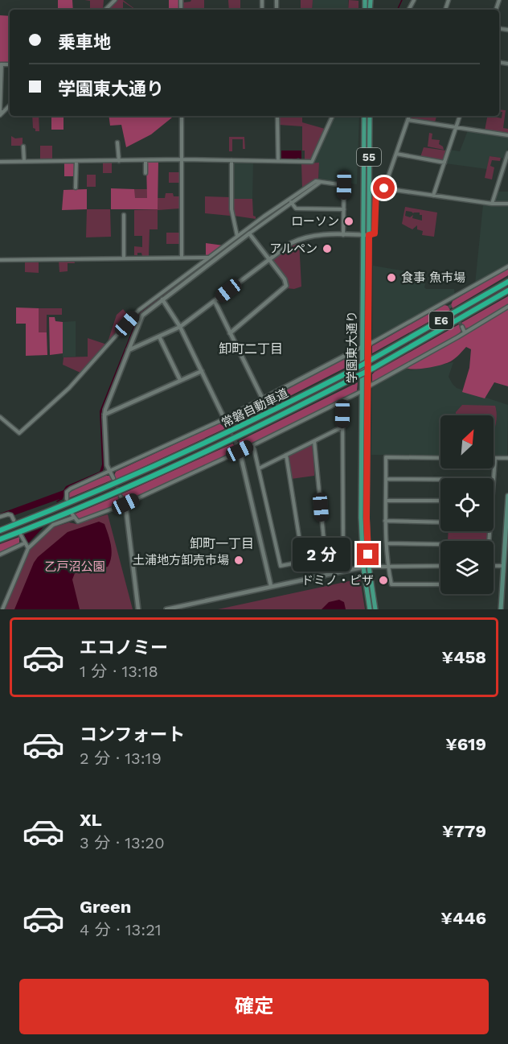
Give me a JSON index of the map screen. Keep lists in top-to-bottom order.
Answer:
{
  "streets": {
    "highway": ["E6", "常磐自動車道"],
    "main road": ["55", "学園東大通り"]
  },
  "districts": ["卸町二丁目", "卸町一丁目"],
  "parks": ["乙戸沼公園"],
  "places": [
    "ローソン",
    "アルペン",
    "食事 魚市場",
    "土浦地方卸売市場",
    "ドミノ・ピザ"
  ],
  "north": "top right",
  "page": {
    "banner": ["乗車地", "学園東大通り"],
    "bubble": "2 分",
    "list": [
      {
        "name": "エコノミー",
        "note": "1 分 · 13:18",
        "value": "¥458"
      },
      {
        "name": "コンフォート",
        "note": "2 分 · 13:19",
        "value": "¥619"
      },
      {
        "name": "XL",
        "note": "3 分 · 13:20",
        "value": "¥779"
      },
      {
        "name": "Green",
        "note": "4 分 · 13:21",
        "value": "¥446"
      }
    ],
    "buttons": "確定"
  }
}
